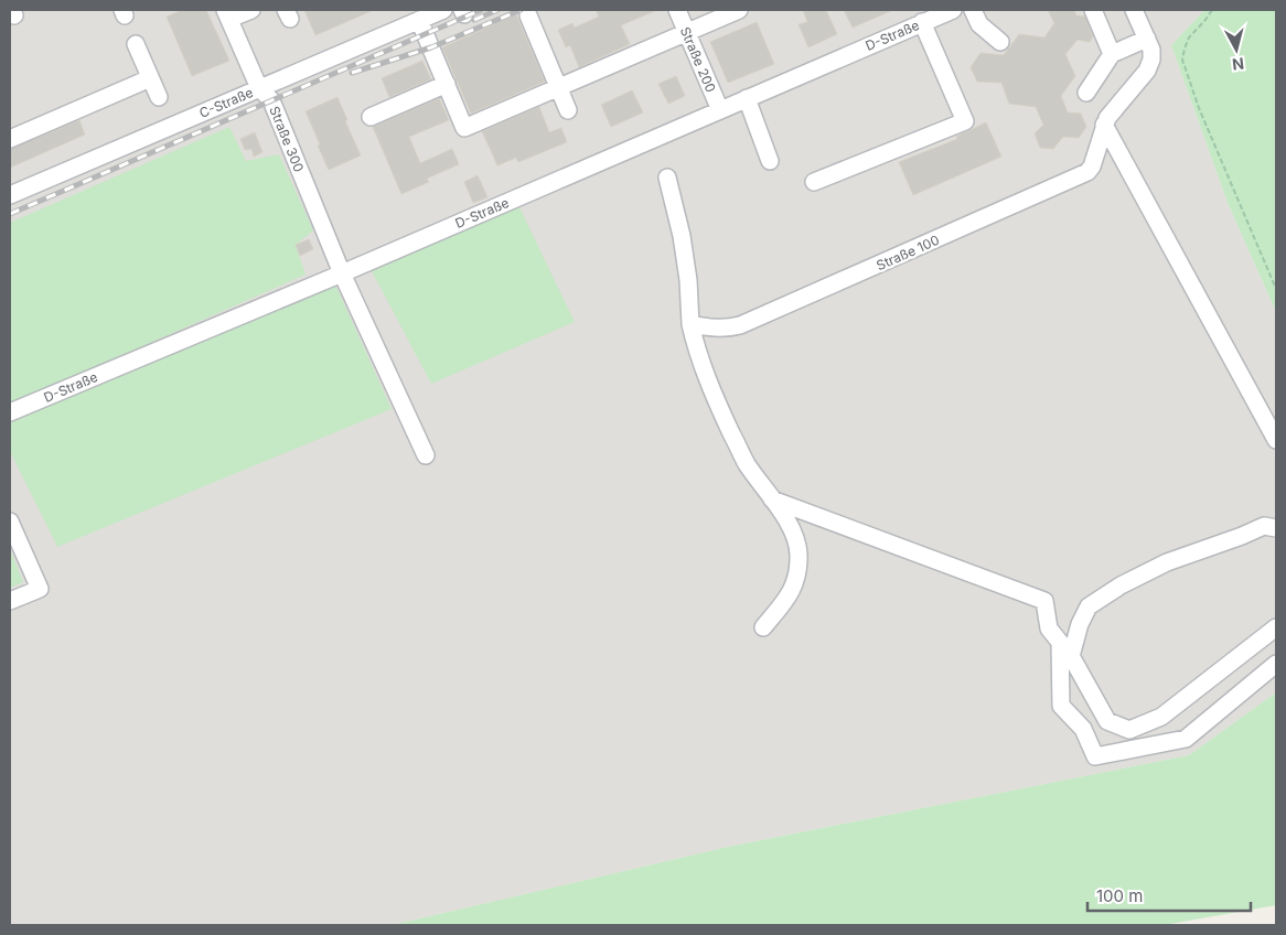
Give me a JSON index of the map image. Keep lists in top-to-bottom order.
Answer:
{
  "streets": {
    "lane": [
      "D-Straße",
      "Straße 200",
      "C-Straße",
      "Straße 300",
      "Straße 100"
    ]
  },
  "crossings": [
    ["D-Straße", "Straße 200"],
    ["D-Straße", "Straße 300"],
    ["C-Straße", "Straße 300"]
  ],
  "scale_bar": "100 m",
  "north": "bottom"
}
